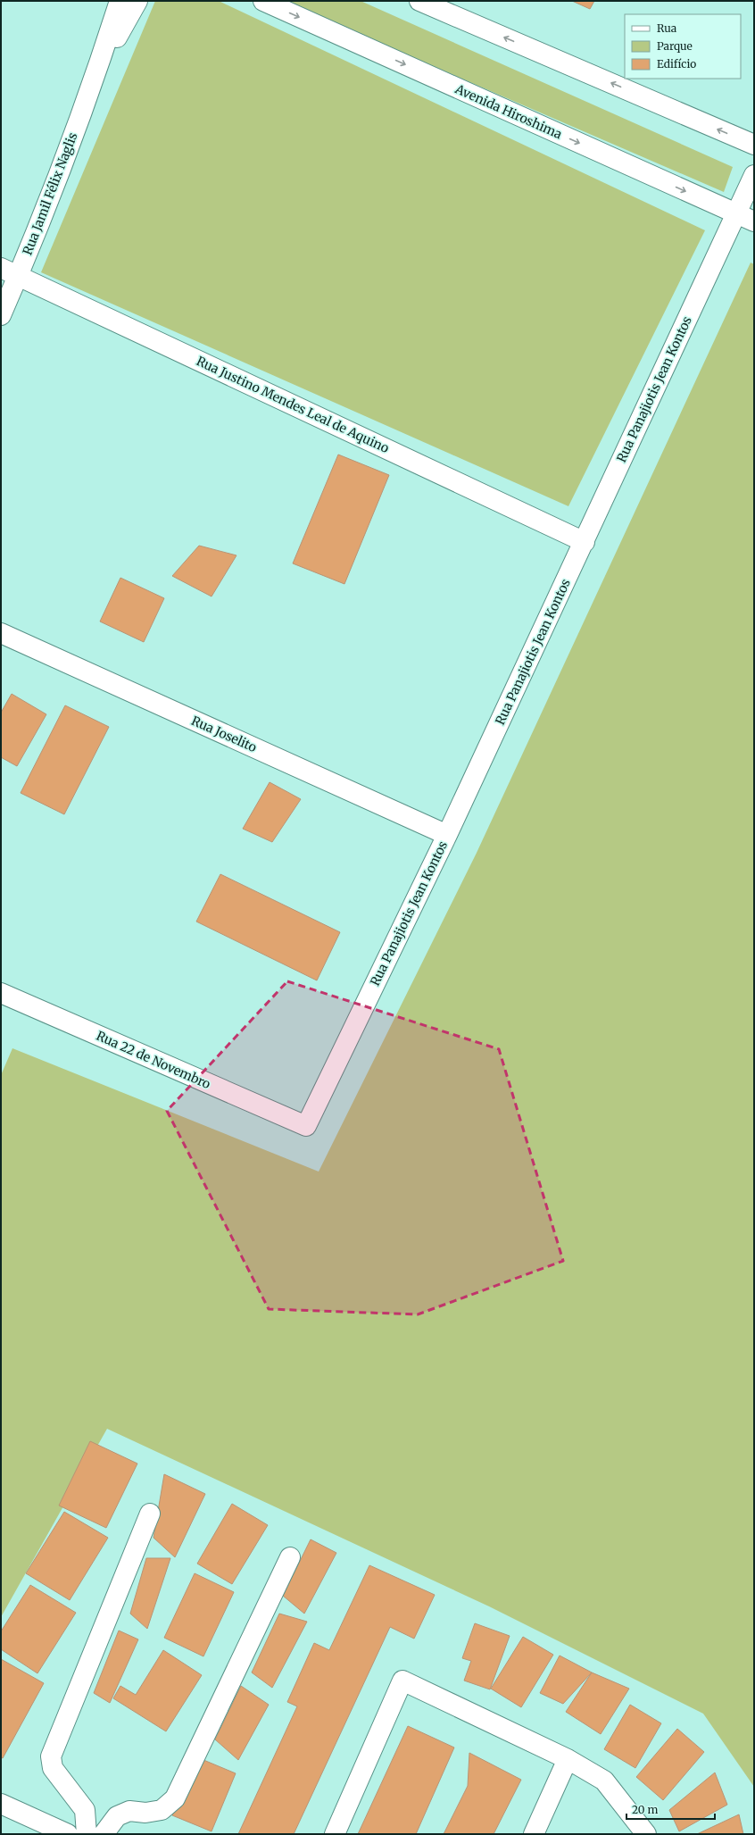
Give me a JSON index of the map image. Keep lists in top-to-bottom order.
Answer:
{
  "streets": {
    "street": [
      "Avenida Hiroshima",
      "Rua Jamil Félix Naglis",
      "Rua Panajiotis Jean Kontos",
      "Rua Justino Mendes Leal de Aquino",
      "Rua Joselito",
      "Rua 22 de Novembro"
    ]
  },
  "crossings": [
    ["Avenida Hiroshima", "Rua Panajiotis Jean Kontos"],
    ["Rua Jamil Félix Naglis", "Rua Justino Mendes Leal de Aquino"],
    ["Rua Panajiotis Jean Kontos", "Rua Justino Mendes Leal de Aquino"],
    ["Rua Panajiotis Jean Kontos", "Rua Joselito"],
    ["Rua Panajiotis Jean Kontos", "Rua 22 de Novembro"]
  ],
  "legend": ["Rua", "Parque", "Edifício"],
  "scale_bar": "20 m"
}
